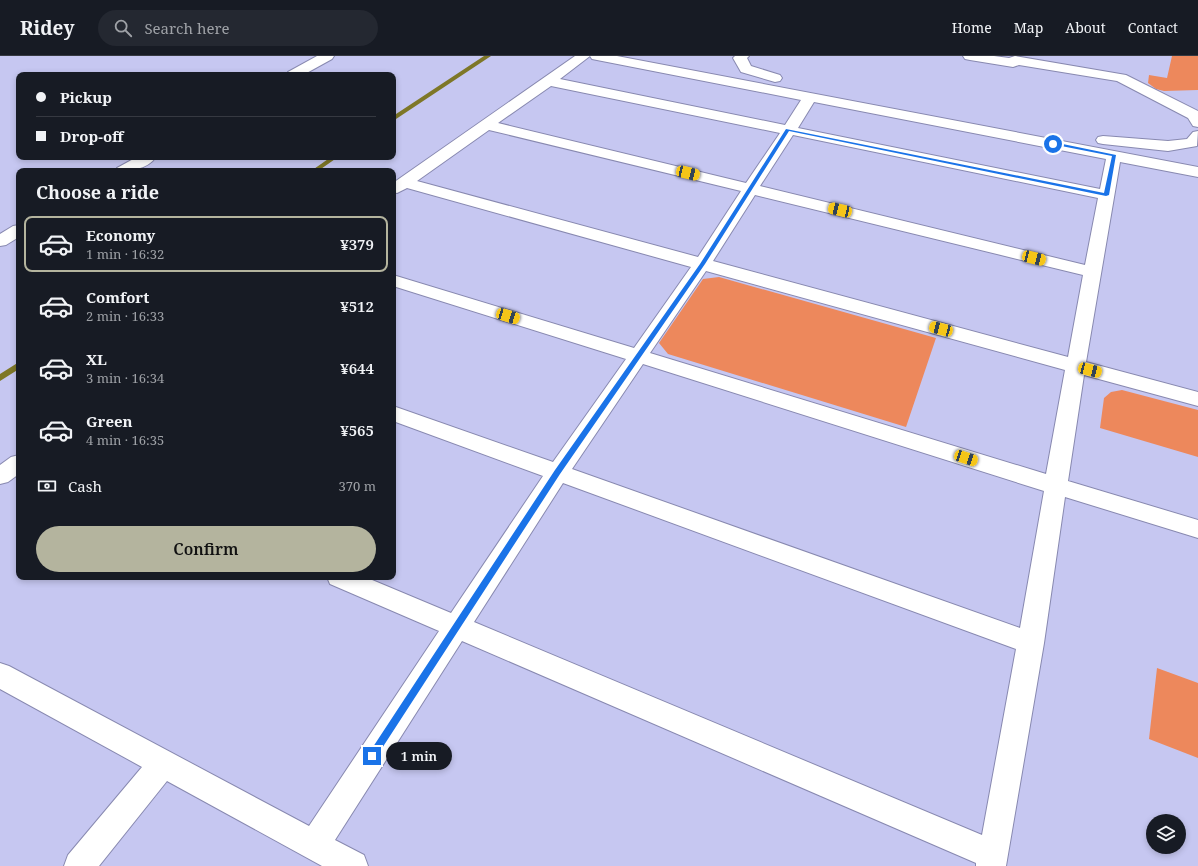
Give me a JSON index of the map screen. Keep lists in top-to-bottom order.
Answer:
{
  "page": {
    "header": "Ridey",
    "search": "Search here",
    "nav": [
      "Home",
      "Map",
      "About",
      "Contact"
    ],
    "banner": ["Pickup", "Drop-off"],
    "heading": "Choose a ride",
    "list": [
      {
        "name": "Economy",
        "note": "1 min · 16:32",
        "value": "¥379"
      },
      {
        "name": "Comfort",
        "note": "2 min · 16:33",
        "value": "¥512"
      },
      {
        "name": "XL",
        "note": "3 min · 16:34",
        "value": "¥644"
      },
      {
        "name": "Green",
        "note": "4 min · 16:35",
        "value": "¥565"
      }
    ],
    "pay": ["Cash", "370 m"],
    "buttons": "Confirm",
    "bubble": "1 min"
  }
}
